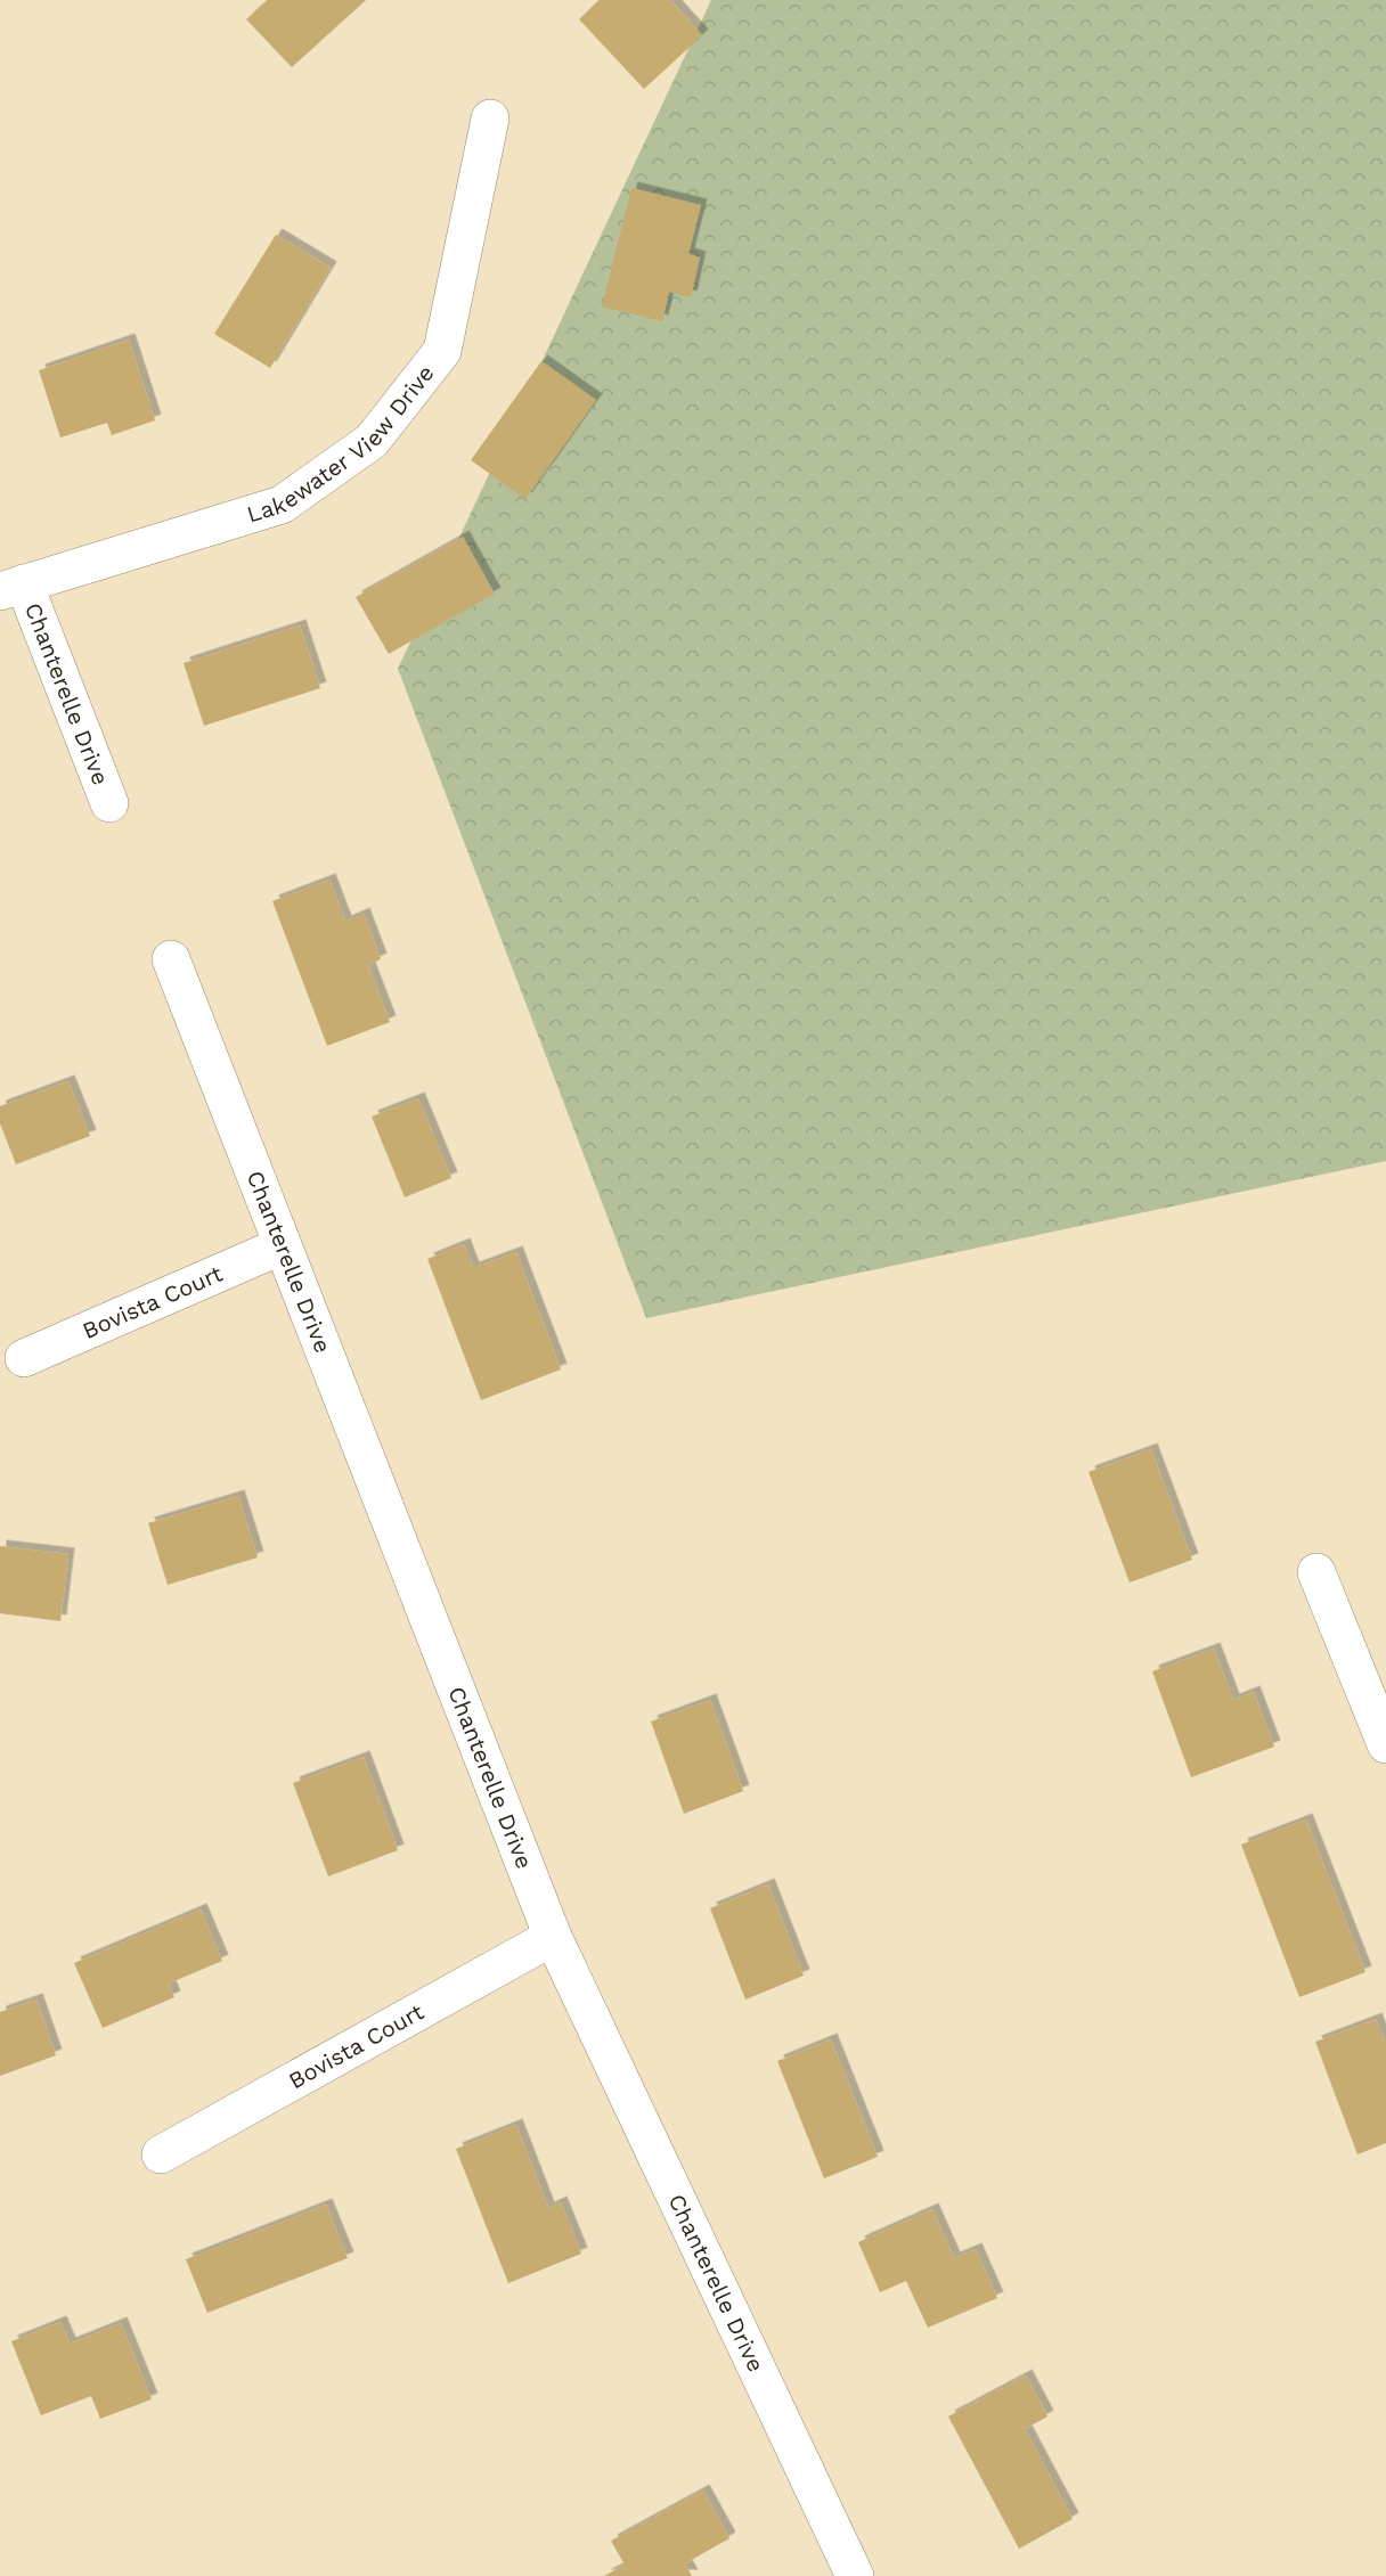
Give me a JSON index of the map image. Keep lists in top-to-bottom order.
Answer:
{
  "streets": {
    "street": ["Lakewater View Drive", "Chanterelle Drive", "Bovista Court"]
  },
  "crossings": [
    ["Lakewater View Drive", "Chanterelle Drive"],
    ["Chanterelle Drive", "Bovista Court"]
  ]
}
